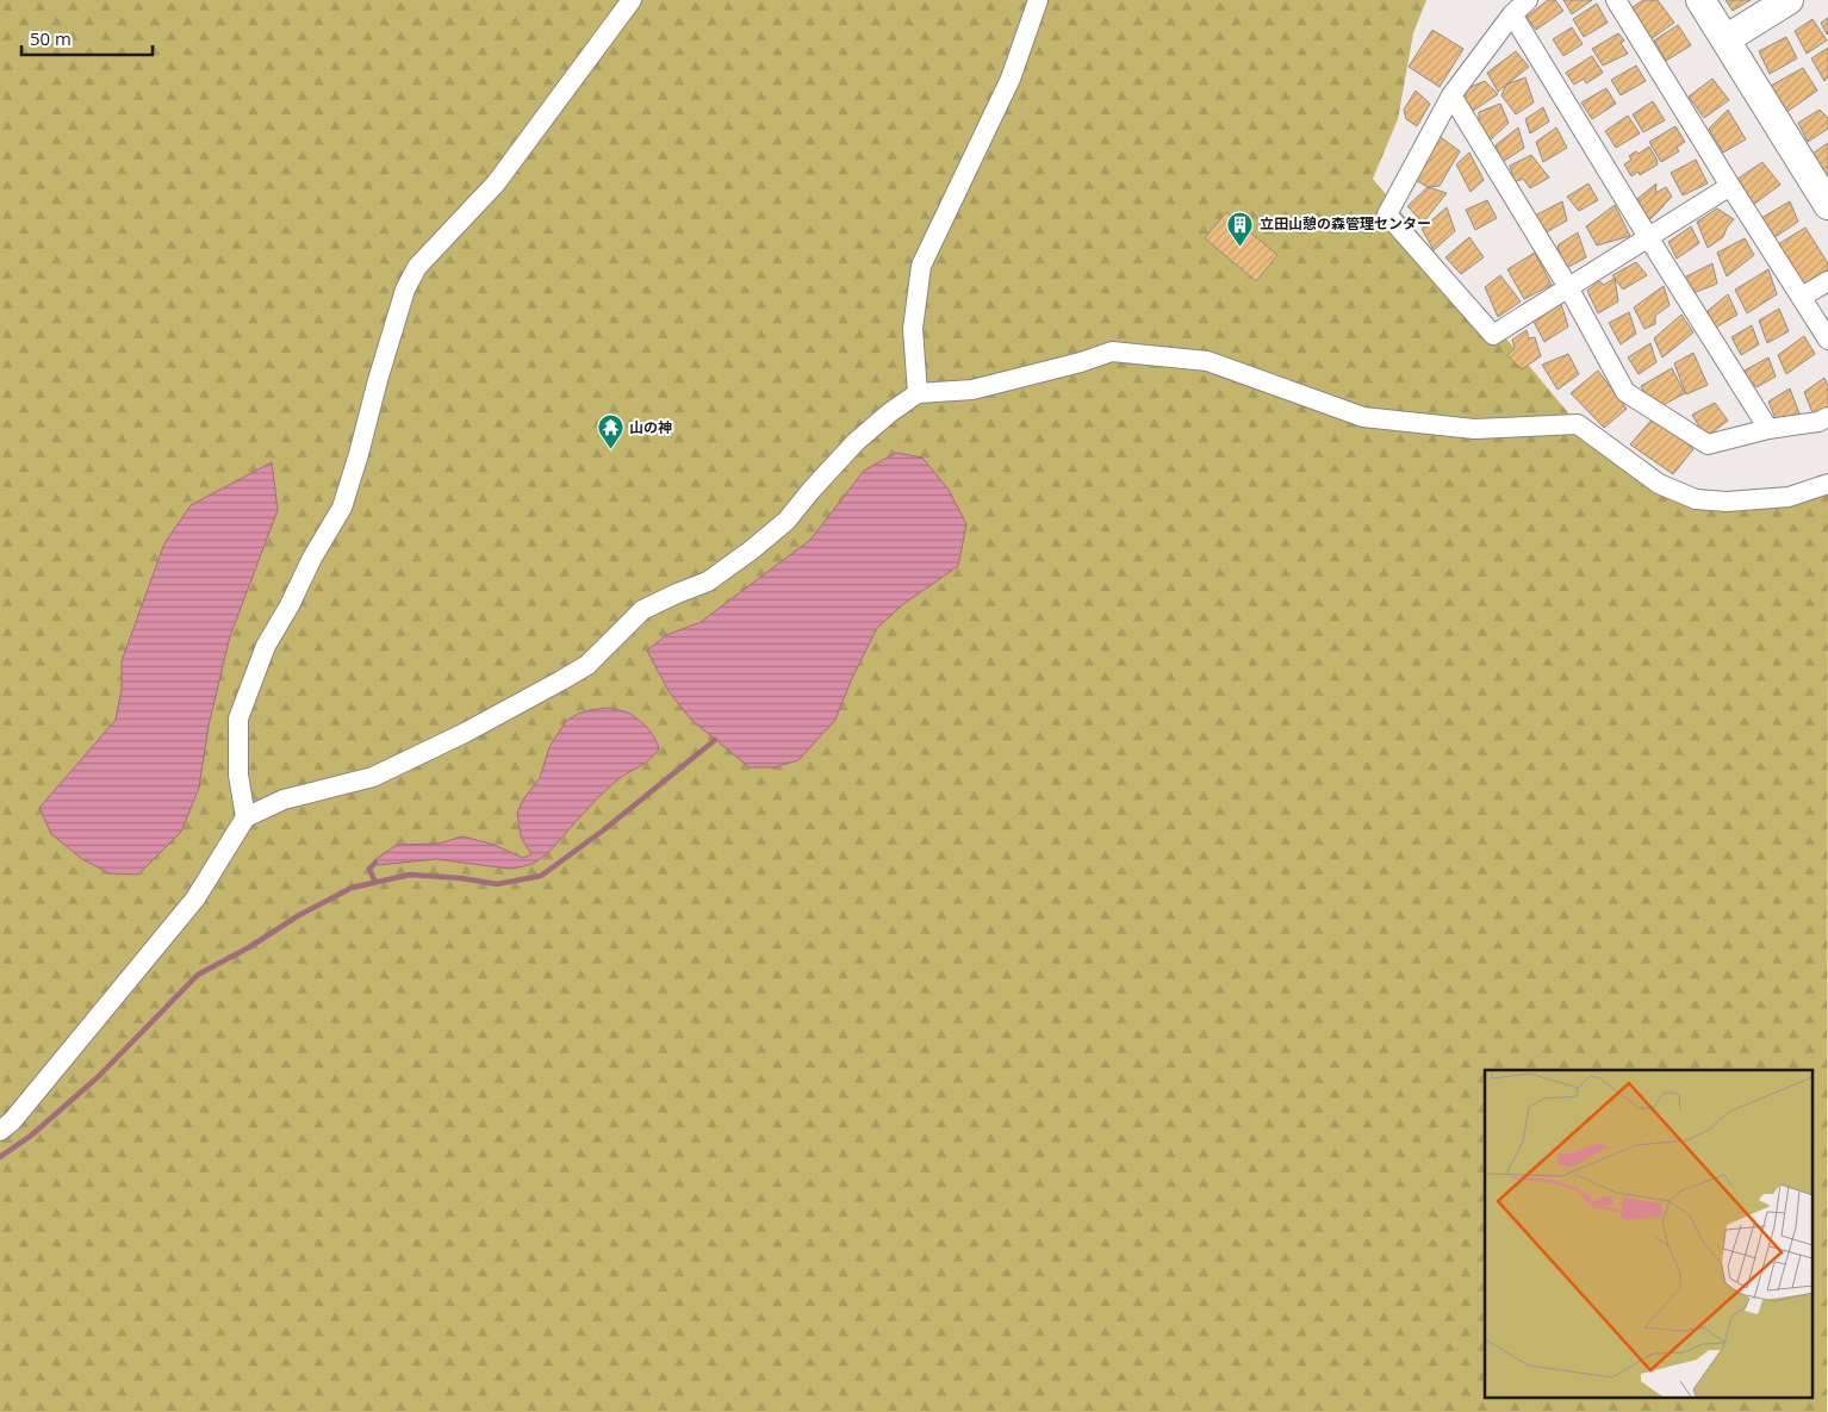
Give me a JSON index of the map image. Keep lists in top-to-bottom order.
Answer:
{
  "places": {
    "building": ["立田山憩の森管理センター"],
    "temple": ["山の神"]
  },
  "scale_bar": "50 m"
}
